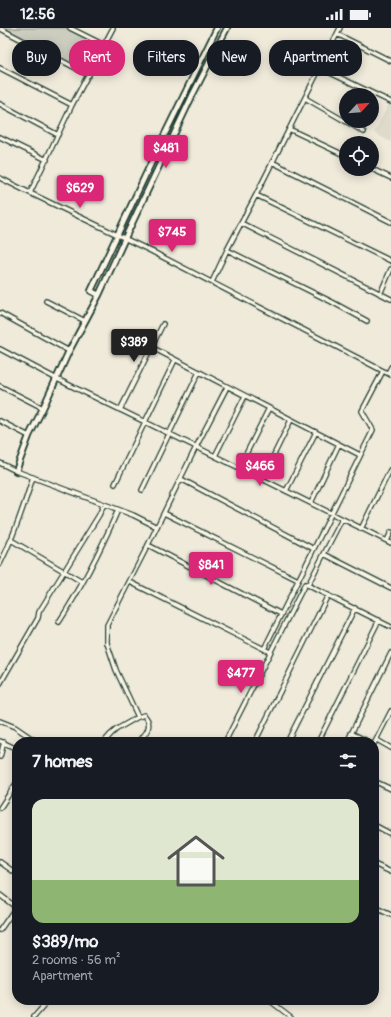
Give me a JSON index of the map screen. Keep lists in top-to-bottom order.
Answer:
{
  "north": "top right",
  "page": {
    "status": "12:56",
    "chip": [
      "Buy",
      "Rent",
      "Filters",
      "New",
      "Apartment"
    ],
    "price": [
      "$481",
      "$629",
      "$745",
      "$389",
      "$466",
      "$841",
      "$477"
    ],
    "heading": "7 homes",
    "list": [
      {
        "name": "$389/mo",
        "note": "2 rooms · 56 m² · Apartment"
      }
    ]
  }
}
